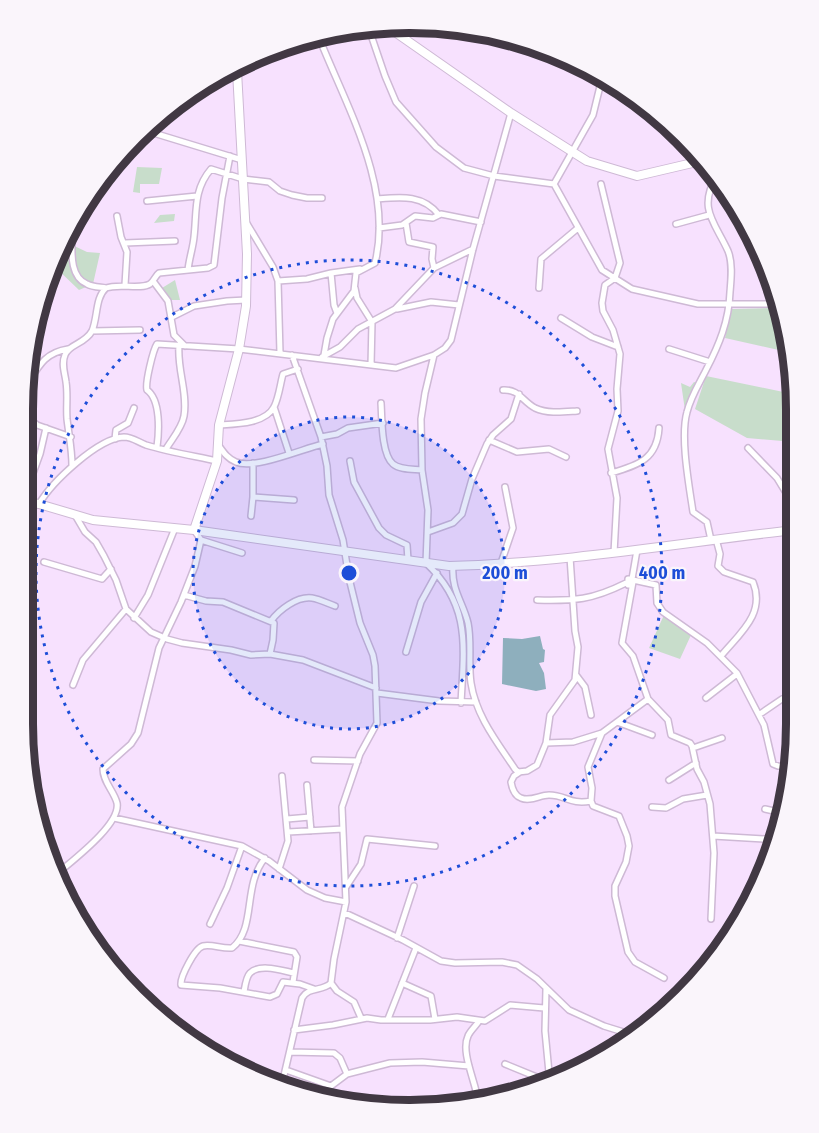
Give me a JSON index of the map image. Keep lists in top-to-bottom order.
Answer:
{
  "rings": ["200 m", "400 m"]
}
